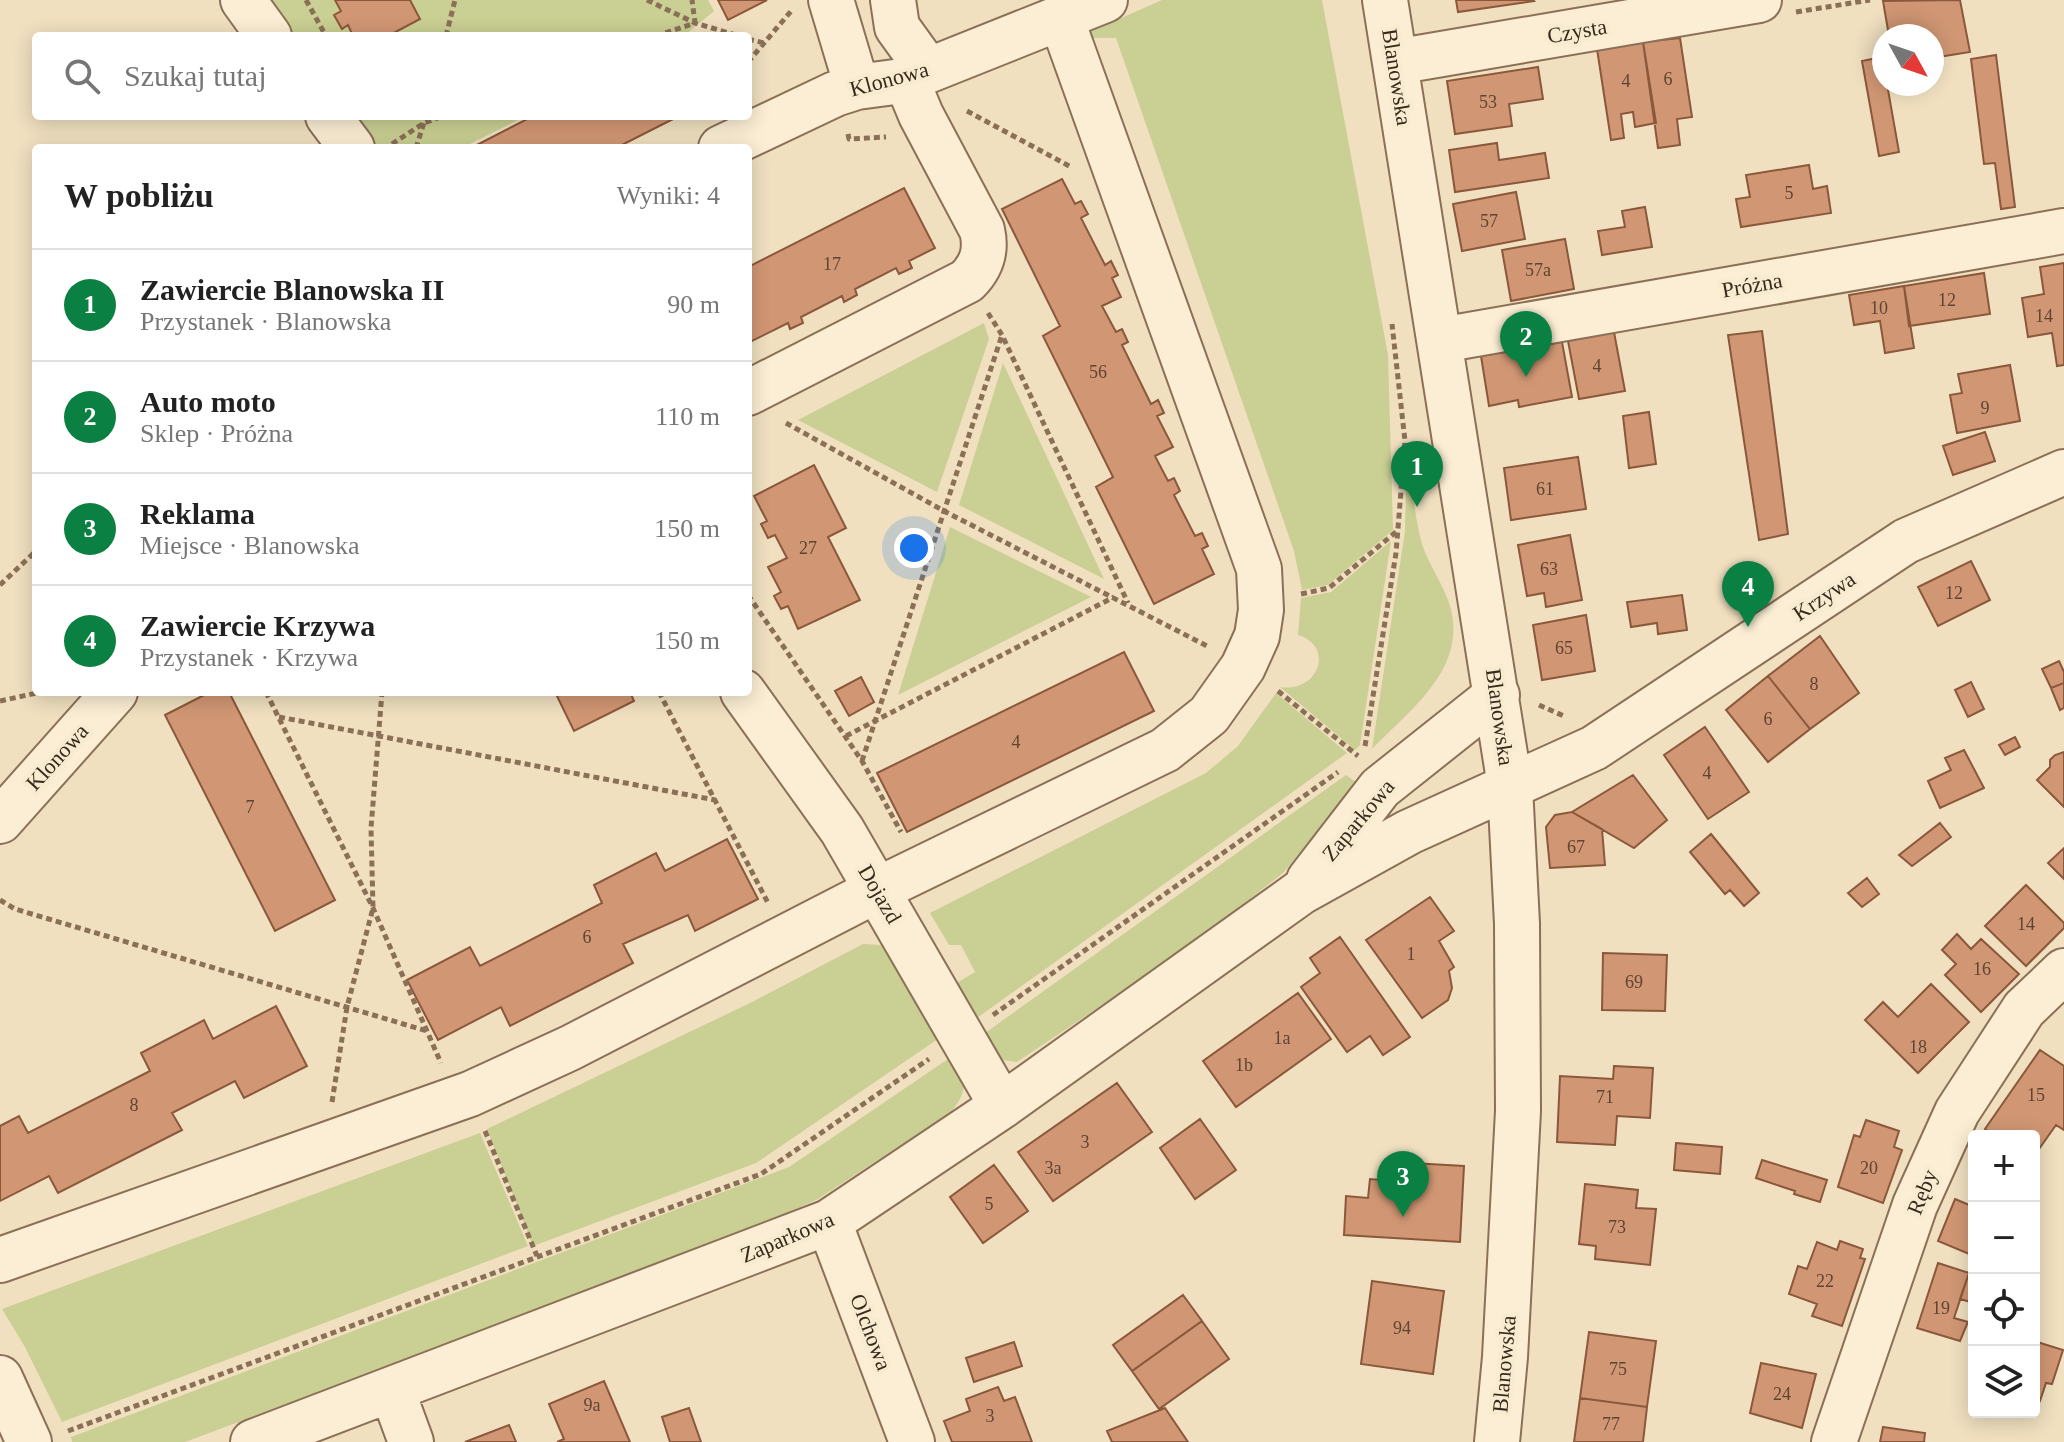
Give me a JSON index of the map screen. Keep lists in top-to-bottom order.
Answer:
{
  "streets": {
    "street": [
      "Czysta",
      "Blanowska",
      "Klonowa",
      "Próżna",
      "Krzywa",
      "Zaparkowa",
      "Dojazd",
      "Ręby",
      "Olchowa"
    ]
  },
  "crossings": [
    ["Czysta", "Blanowska"],
    ["Blanowska", "Próżna"],
    ["Blanowska", "Krzywa"],
    ["Blanowska", "Zaparkowa"],
    ["Krzywa", "Zaparkowa"],
    ["Zaparkowa", "Dojazd"],
    ["Zaparkowa", "Olchowa"]
  ],
  "house_numbers": [
    "6",
    "4",
    "53",
    "5",
    "57",
    "17",
    "57a",
    "12",
    "10",
    "14",
    "4",
    "56",
    "9",
    "61",
    "27",
    "63",
    "12",
    "65",
    "8",
    "6",
    "4",
    "4",
    "7",
    "67",
    "14",
    "6",
    "1",
    "16",
    "69",
    "1a",
    "18",
    "1b",
    "15",
    "71",
    "8",
    "3",
    "3a",
    "20",
    "5",
    "73",
    "22",
    "19",
    "94",
    "75",
    "24",
    "9a",
    "3",
    "77"
  ],
  "north": "bottom right",
  "page": {
    "search": "Szukaj tutaj",
    "heading": ["W pobliżu", "Wyniki: 4"],
    "list": [
      {
        "mark": "1",
        "name": "Zawiercie Blanowska II",
        "note": "Przystanek · Blanowska",
        "value": "90 m"
      },
      {
        "mark": "2",
        "name": "Auto moto",
        "note": "Sklep · Próżna",
        "value": "110 m"
      },
      {
        "mark": "3",
        "name": "Reklama",
        "note": "Miejsce · Blanowska",
        "value": "150 m"
      },
      {
        "mark": "4",
        "name": "Zawiercie Krzywa",
        "note": "Przystanek · Krzywa",
        "value": "150 m"
      }
    ],
    "pins": [
      "2",
      "1",
      "4",
      "3"
    ],
    "map_buttons": ["+", "−"]
  }
}
